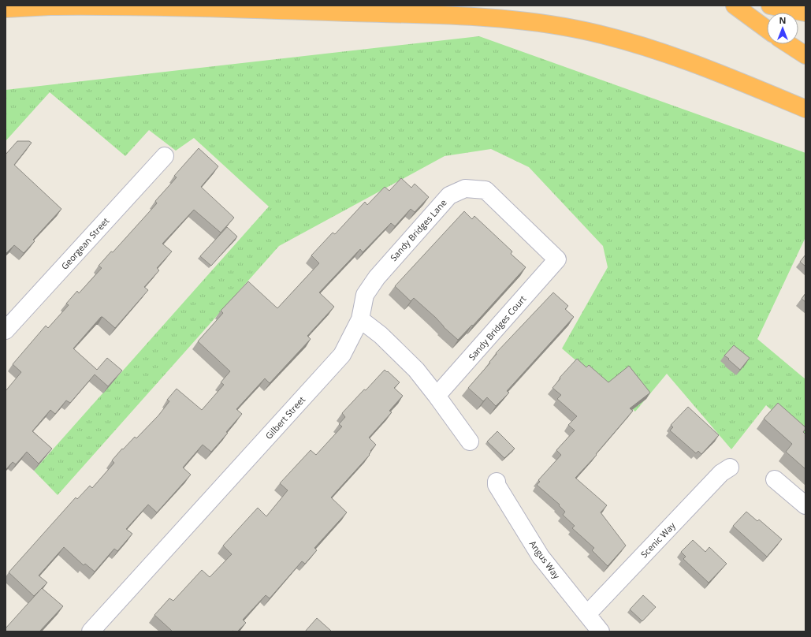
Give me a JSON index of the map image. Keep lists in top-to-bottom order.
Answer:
{
  "streets": {
    "street": [
      "Sandy Bridges Lane",
      "Georgean Street",
      "Sandy Bridges Court",
      "Gilbert Street",
      "Scenic Way",
      "Angus Way"
    ]
  },
  "crossings": [
    ["Sandy Bridges Lane", "Sandy Bridges Court"],
    ["Sandy Bridges Lane", "Gilbert Street"],
    ["Scenic Way", "Angus Way"]
  ],
  "north": "top"
}
